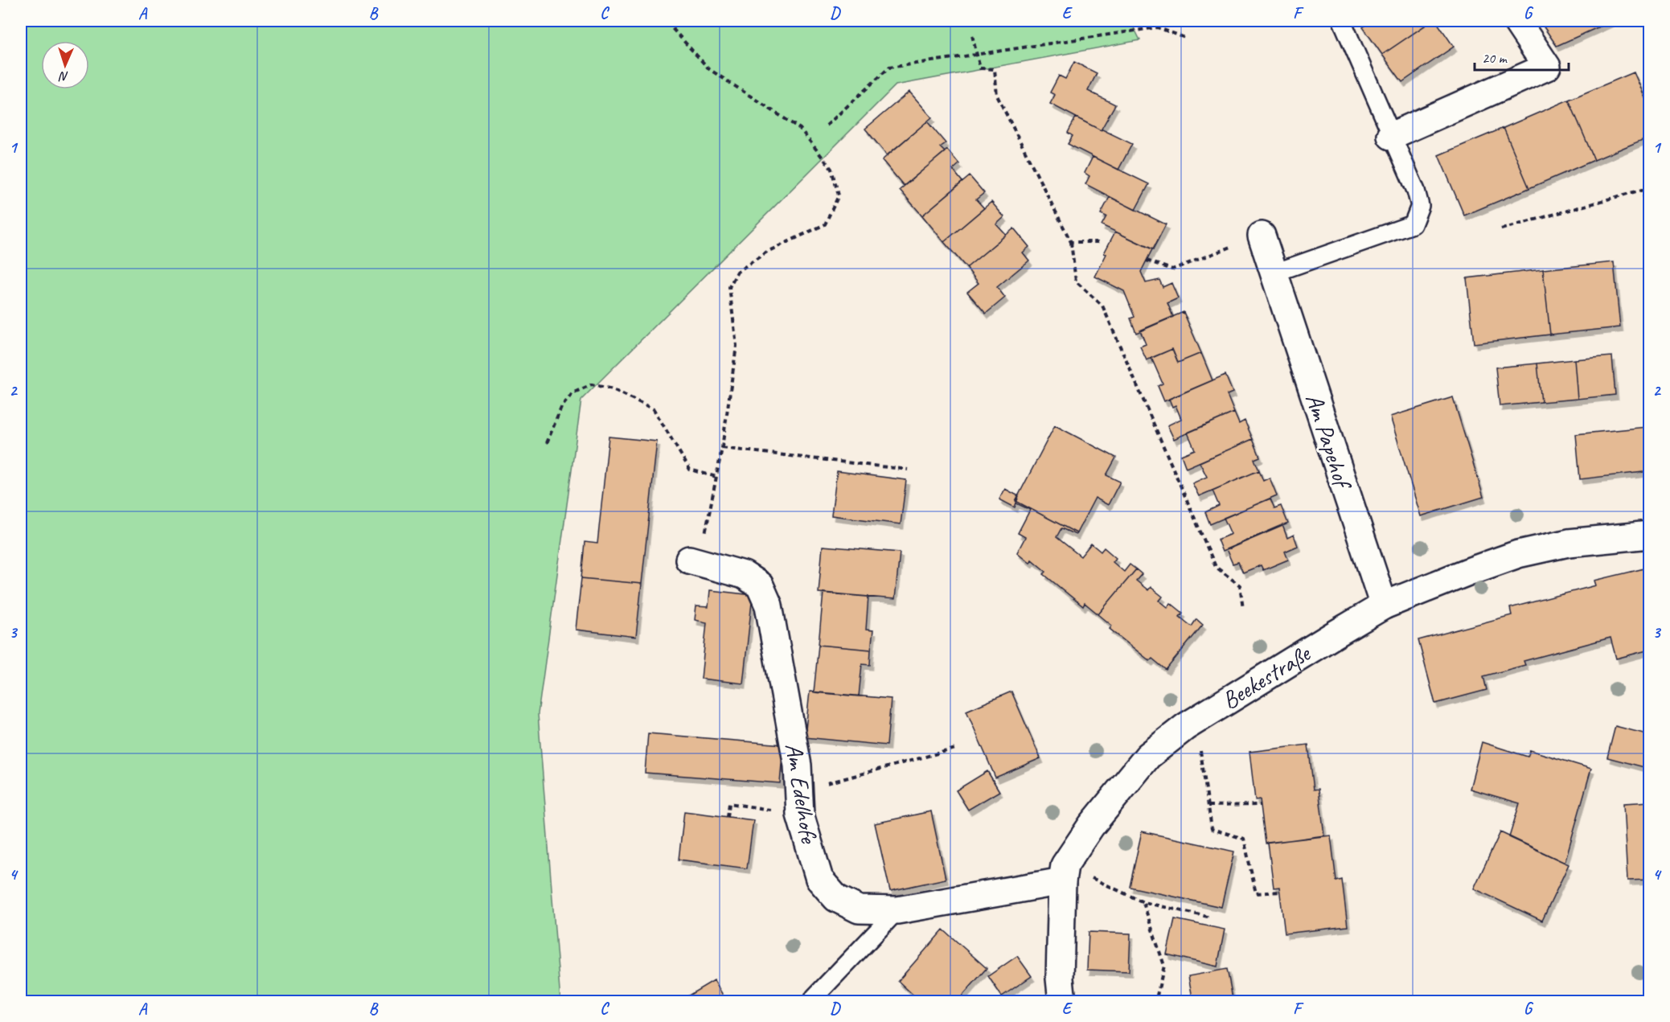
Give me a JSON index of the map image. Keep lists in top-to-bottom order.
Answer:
{
  "streets": {
    "street": ["Am Papehof", "Beekestraße", "Am Edelhofe"]
  },
  "crossings": [
    ["Am Papehof", "Beekestraße"],
    ["Beekestraße", "Am Edelhofe"]
  ],
  "scale_bar": "20 m",
  "north": "bottom",
  "grid": {
    "columns": [
      "A",
      "B",
      "C",
      "D",
      "E",
      "F",
      "G"
    ],
    "rows": [
      "1",
      "2",
      "3",
      "4"
    ]
  }
}
